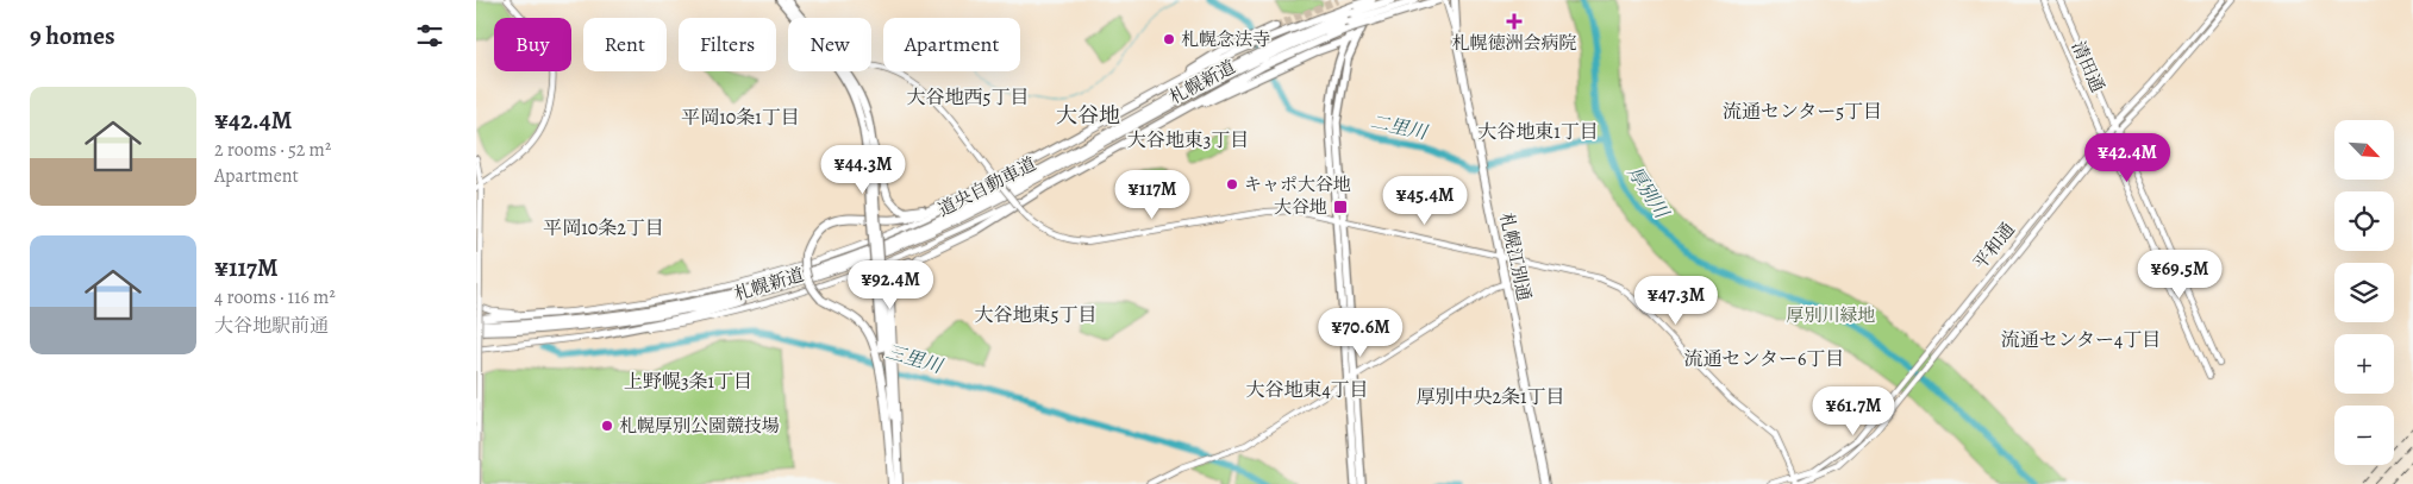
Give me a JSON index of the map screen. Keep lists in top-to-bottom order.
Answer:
{
  "streets": {
    "highway": ["札幌新道", "道央自動車道", "札幌江別通"],
    "street": ["清田通", "平和通"]
  },
  "crossings": [
    ["清田通", "平和通"],
    ["札幌新道", "道央自動車道"]
  ],
  "districts": [
    "大谷地西5丁目",
    "流通センター5丁目",
    "大谷地",
    "平岡10条1丁目",
    "大谷地東1丁目",
    "大谷地東3丁目",
    "平岡10条2丁目",
    "大谷地東5丁目",
    "流通センター4丁目",
    "流通センター6丁目",
    "上野幌3条1丁目",
    "大谷地東4丁目",
    "厚別中央2条1丁目"
  ],
  "water": ["二里川", "厚別川", "三里川"],
  "parks": ["厚別川緑地"],
  "places": {
    "health": ["札幌徳洲会病院"],
    "other": ["札幌念法寺", "キャポ大谷地", "札幌厚別公園競技場"],
    "transit": ["大谷地"]
  },
  "north": "bottom right",
  "page": {
    "heading": "9 homes",
    "chip": [
      "Buy",
      "Rent",
      "Filters",
      "New",
      "Apartment"
    ],
    "list": [
      {
        "name": "¥42.4M",
        "note": "2 rooms · 52 m² · Apartment"
      },
      {
        "name": "¥117M",
        "note": "4 rooms · 116 m² · 大谷地駅前通"
      }
    ],
    "map_buttons": ["+", "−"],
    "price": [
      "¥42.4M",
      "¥44.3M",
      "¥117M",
      "¥45.4M",
      "¥69.5M",
      "¥92.4M",
      "¥47.3M",
      "¥70.6M",
      "¥61.7M"
    ]
  }
}
